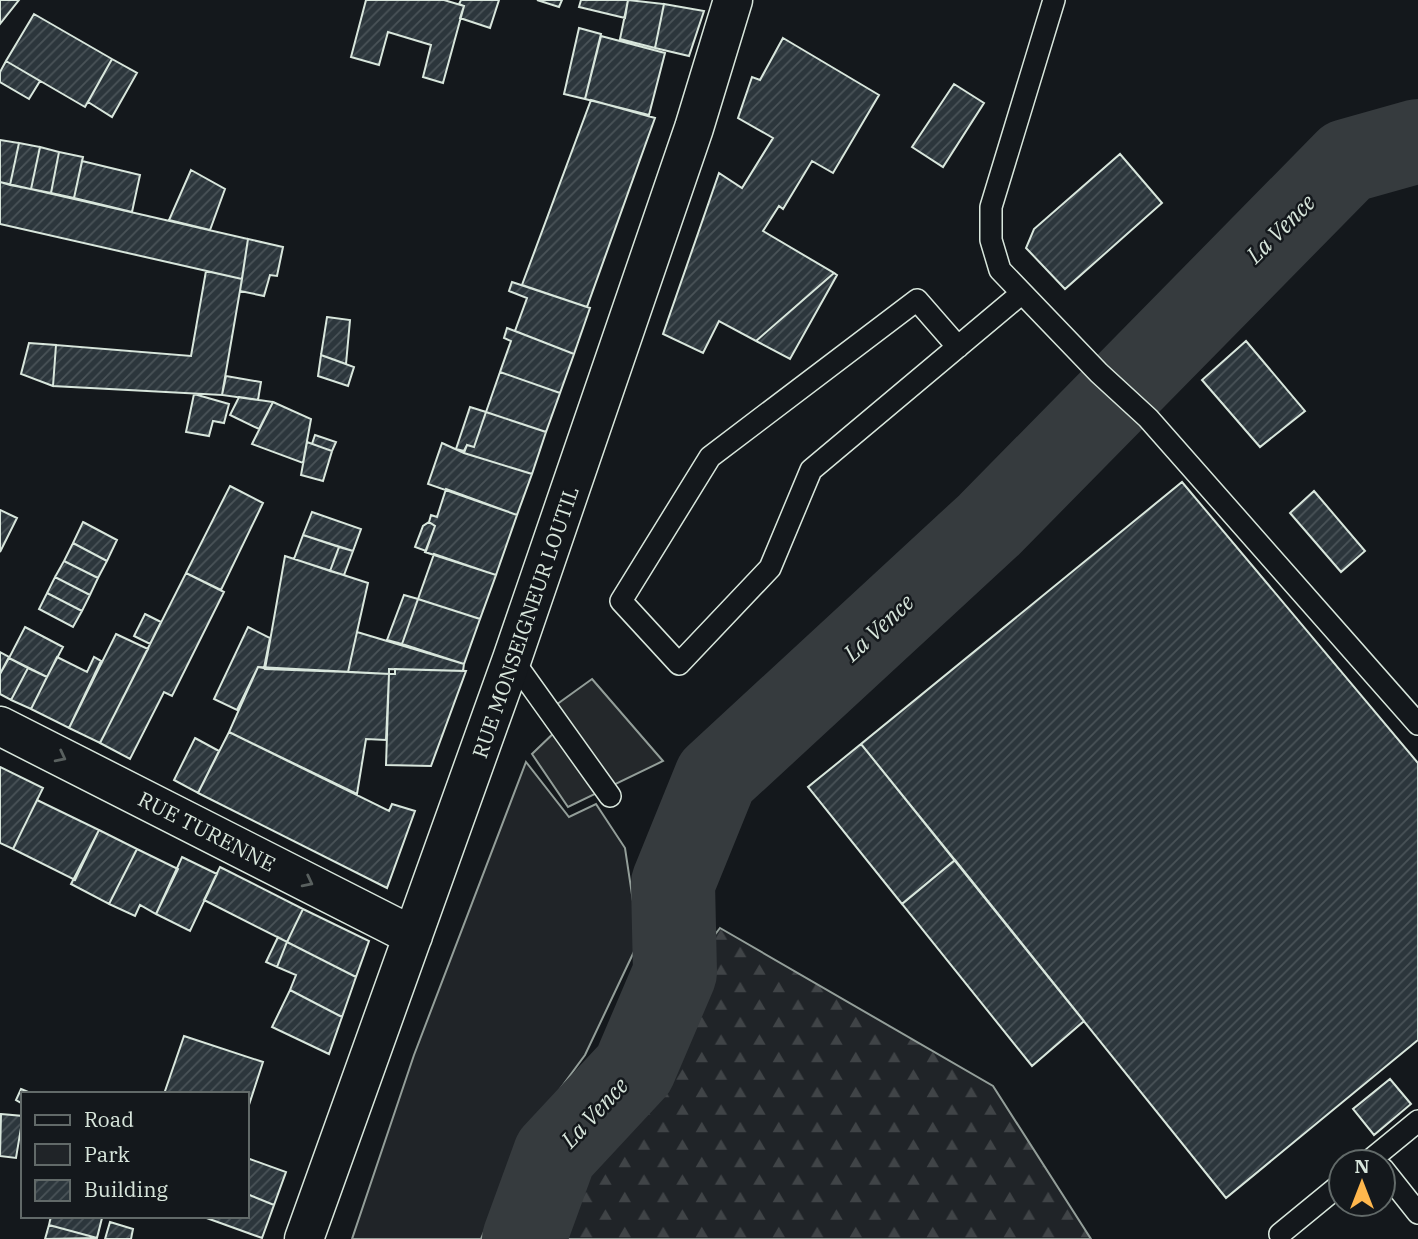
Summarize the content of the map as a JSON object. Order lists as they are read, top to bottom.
{
  "streets": {
    "street": ["RUE MONSEIGNEUR LOUTIL", "RUE TURENNE"]
  },
  "crossings": [
    ["RUE MONSEIGNEUR LOUTIL", "RUE TURENNE"]
  ],
  "one_way": ["RUE TURENNE"],
  "water": ["La Vence"],
  "legend": ["Road", "Park", "Building"],
  "north": "top"
}
